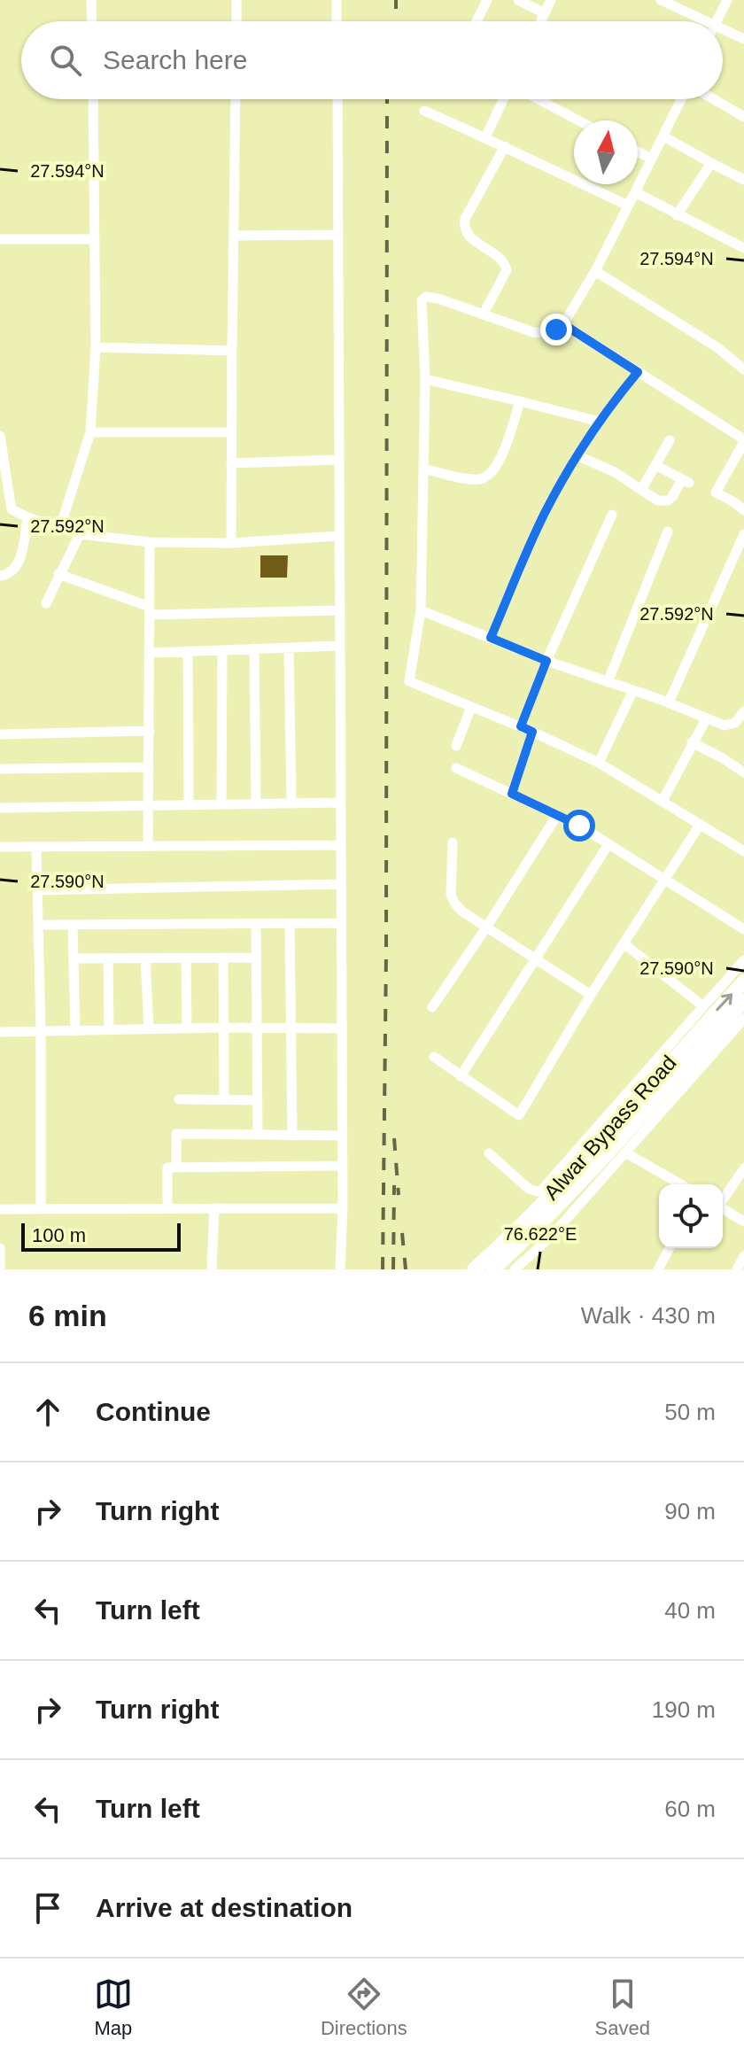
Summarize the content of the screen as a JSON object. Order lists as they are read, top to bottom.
{
  "streets": {
    "main road": ["Alwar Bypass Road"]
  },
  "scale_bar": "100 m",
  "north": "top",
  "page": {
    "search": "Search here",
    "scale": "100 m",
    "heading": ["6 min", "Walk · 430 m"],
    "list": [
      ["Continue", "50 m"],
      ["Turn right", "90 m"],
      ["Turn left", "40 m"],
      ["Turn right", "190 m"],
      ["Turn left", "60 m"],
      "Arrive at destination"
    ],
    "nav": ["Map", "Directions", "Saved"]
  },
  "coordinates": [
    "27.594°N",
    "27.592°N",
    "27.590°N",
    "76.622°E"
  ]
}
